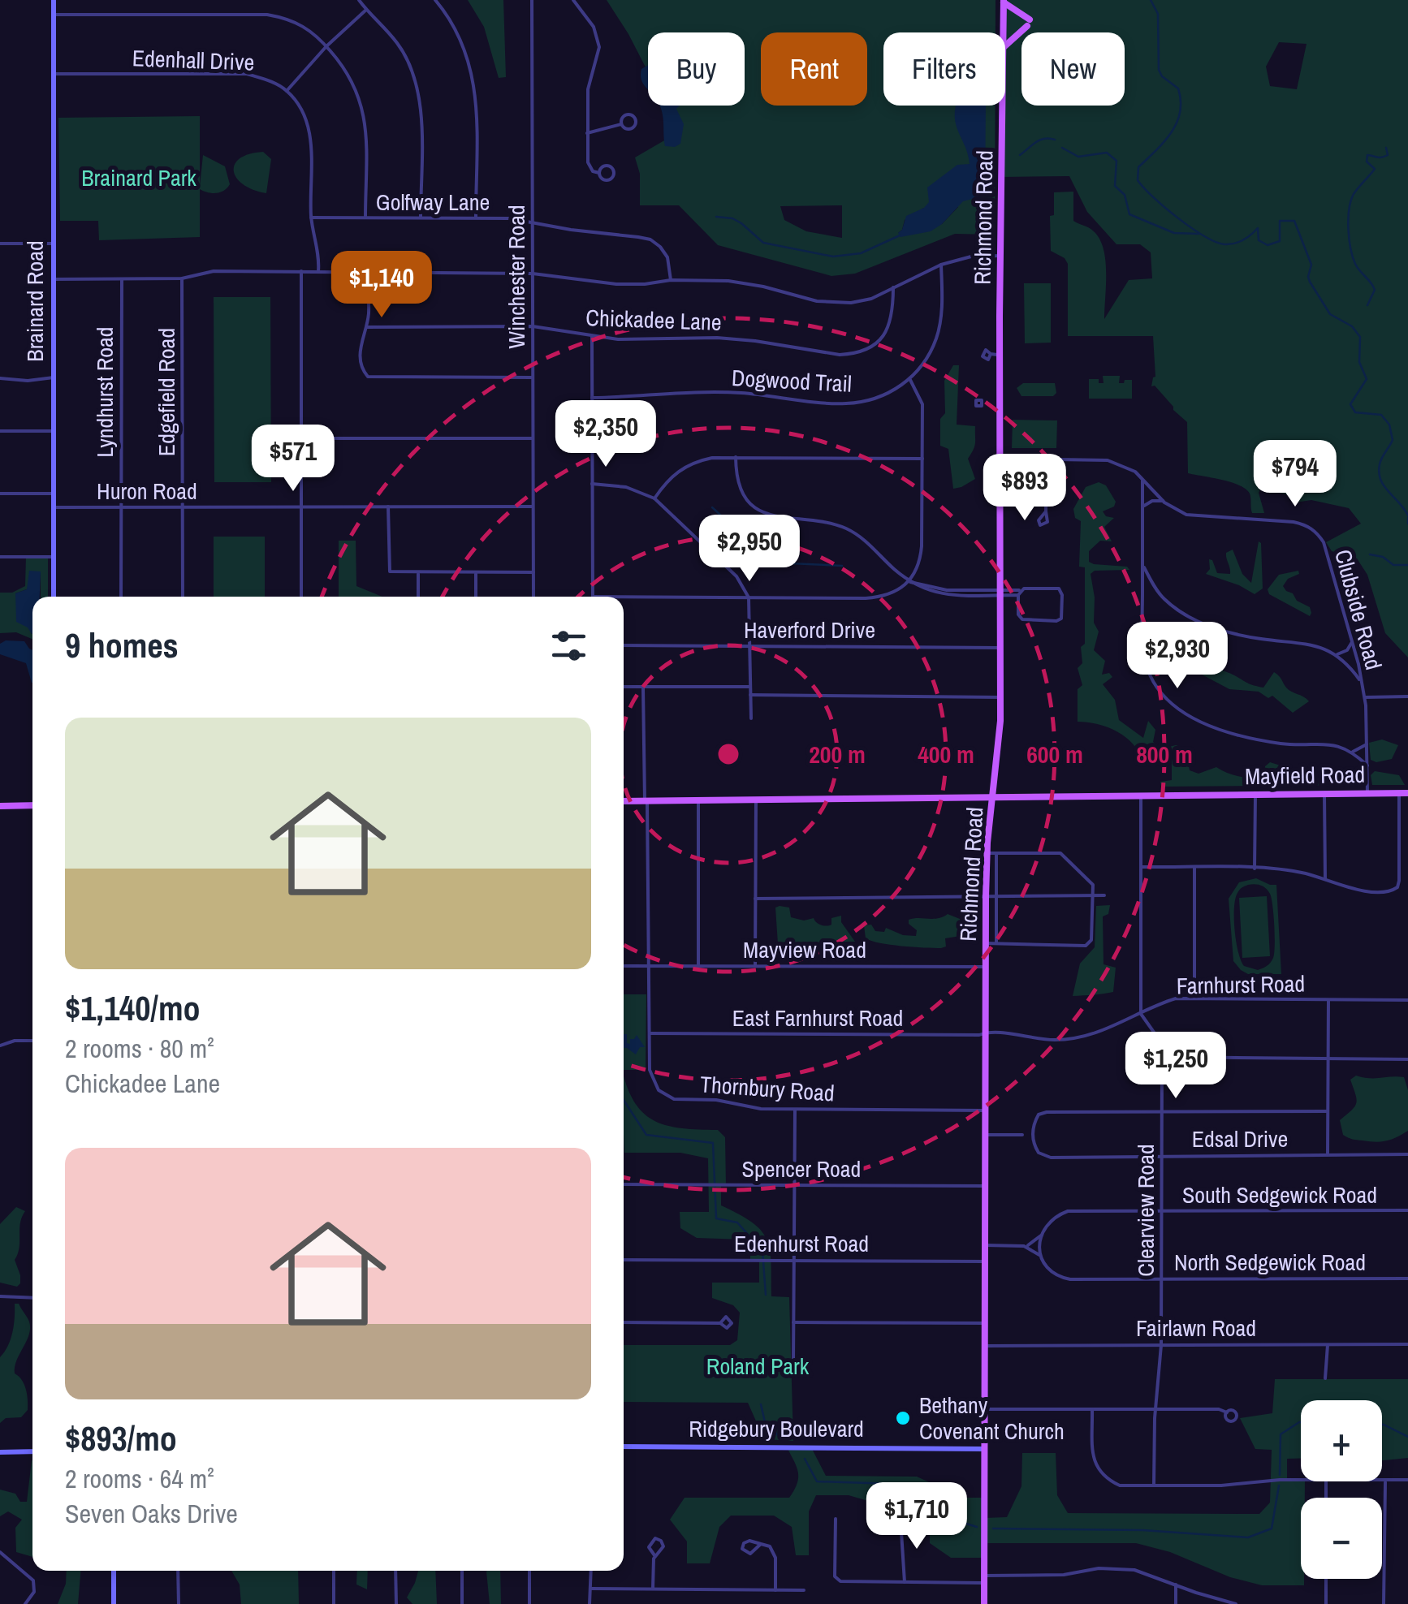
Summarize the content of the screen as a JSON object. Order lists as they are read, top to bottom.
{
  "streets": {
    "main road": [
      "Richmond Road",
      "Brainard Road",
      "Mayfield Road",
      "Ridgebury Boulevard"
    ],
    "street": [
      "Edenhall Drive",
      "Golfway Lane",
      "Winchester Road",
      "Chickadee Lane",
      "Dogwood Trail",
      "Lyndhurst Road",
      "Edgefield Road",
      "Huron Road",
      "Clubside Road",
      "Haverford Drive",
      "Mayview Road",
      "Farnhurst Road",
      "East Farnhurst Road",
      "Thornbury Road",
      "Edsal Drive",
      "Spencer Road",
      "South Sedgewick Road",
      "Clearview Road",
      "Edenhurst Road",
      "North Sedgewick Road",
      "Fairlawn Road"
    ]
  },
  "crossings": [
    ["Edenhall Drive", "Brainard Road"],
    ["Golfway Lane", "Winchester Road"],
    ["Richmond Road", "Clubside Road"],
    ["Richmond Road", "Haverford Drive"],
    ["Richmond Road", "Mayfield Road"],
    ["Richmond Road", "Mayview Road"],
    ["Richmond Road", "Farnhurst Road"],
    ["Richmond Road", "East Farnhurst Road"],
    ["Richmond Road", "Thornbury Road"],
    ["Richmond Road", "Spencer Road"],
    ["Richmond Road", "Edenhurst Road"],
    ["Richmond Road", "Fairlawn Road"],
    ["Richmond Road", "Ridgebury Boulevard"],
    ["Winchester Road", "Chickadee Lane"],
    ["Winchester Road", "Huron Road"],
    ["Brainard Road", "Huron Road"],
    ["Lyndhurst Road", "Huron Road"],
    ["Edgefield Road", "Huron Road"],
    ["Clubside Road", "Mayfield Road"],
    ["Mayfield Road", "Thornbury Road"],
    ["Mayfield Road", "Clearview Road"],
    ["Mayview Road", "Thornbury Road"],
    ["Farnhurst Road", "East Farnhurst Road"],
    ["Farnhurst Road", "Clearview Road"],
    ["East Farnhurst Road", "Thornbury Road"],
    ["Edsal Drive", "Clearview Road"],
    ["South Sedgewick Road", "Clearview Road"],
    ["South Sedgewick Road", "North Sedgewick Road"],
    ["Clearview Road", "North Sedgewick Road"],
    ["Clearview Road", "Fairlawn Road"]
  ],
  "parks": ["Brainard Park", "Roland Park"],
  "places": ["Bethany Covenant Church"],
  "page": {
    "chip": [
      "Buy",
      "Rent",
      "Filters",
      "New"
    ],
    "price": [
      "$1,140",
      "$2,350",
      "$571",
      "$794",
      "$893",
      "$2,950",
      "$2,930",
      "$1,250",
      "$1,710"
    ],
    "heading": "9 homes",
    "list": [
      {
        "name": "$1,140/mo",
        "note": "2 rooms · 80 m² · Chickadee Lane"
      },
      {
        "name": "$893/mo",
        "note": "2 rooms · 64 m² · Seven Oaks Drive"
      }
    ],
    "map_buttons": ["+", "−"]
  },
  "rings": [
    "200 m",
    "400 m",
    "600 m",
    "800 m"
  ]
}
